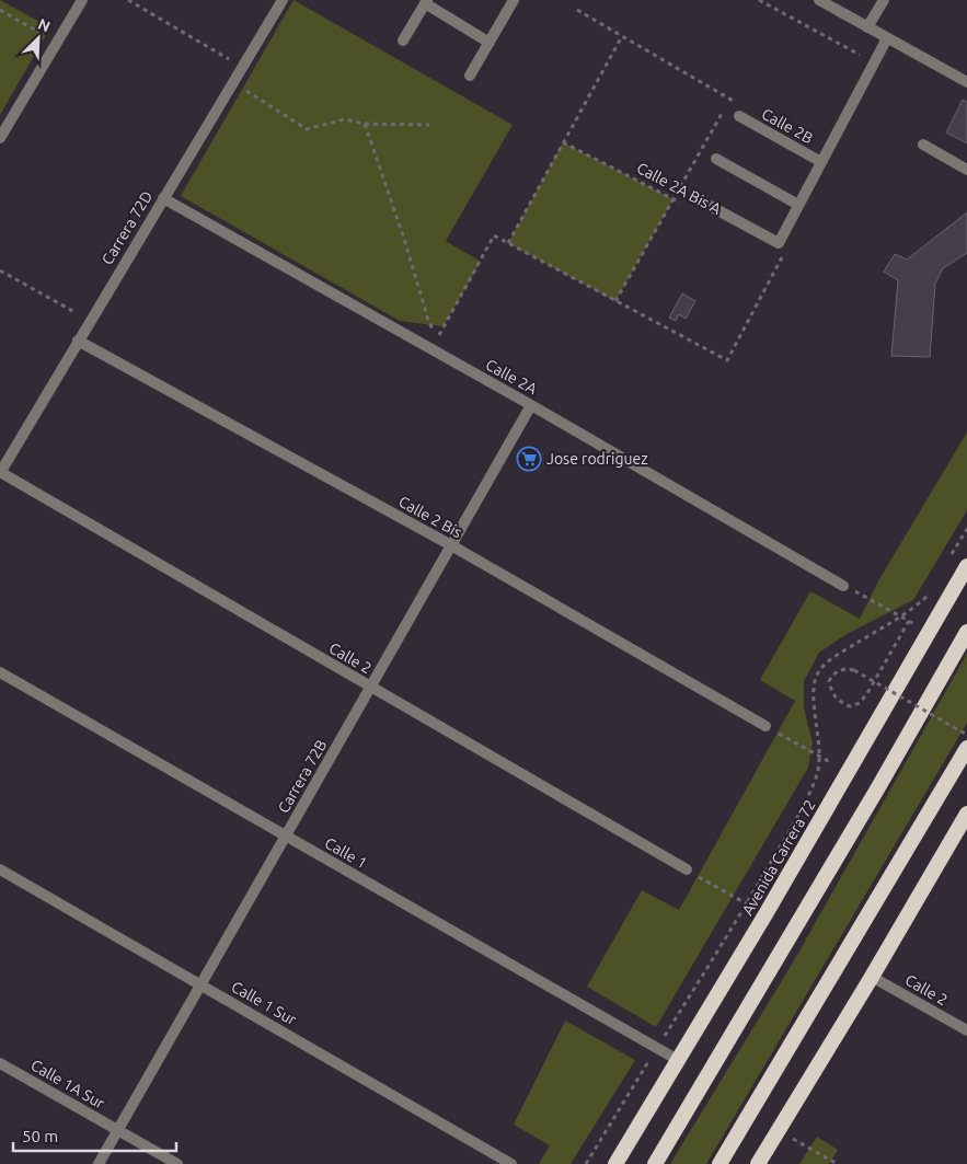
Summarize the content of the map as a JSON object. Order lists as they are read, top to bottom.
{
  "streets": {
    "highway": ["Avenida Carrera 72"],
    "street": [
      "Calle 2B",
      "Carrera 72D",
      "Calle 2A",
      "Calle 2 Bis",
      "Calle 2",
      "Carrera 72B",
      "Calle 1",
      "Calle 1 Sur",
      "Calle 1A Sur"
    ],
    "path": ["Calle 2A Bis A"]
  },
  "crossings": [
    ["Carrera 72D", "Calle 2A"],
    ["Carrera 72D", "Calle 2 Bis"],
    ["Carrera 72D", "Calle 2"],
    ["Calle 2A", "Carrera 72B"],
    ["Calle 2 Bis", "Carrera 72B"],
    ["Calle 2", "Carrera 72B"],
    ["Carrera 72B", "Calle 1"],
    ["Carrera 72B", "Calle 1 Sur"],
    ["Carrera 72B", "Calle 1A Sur"],
    ["Calle 1", "Avenida Carrera 72"]
  ],
  "places": {
    "supermarket": ["Jose rodriguez"]
  },
  "scale_bar": "50 m",
  "north": "top right"
}
